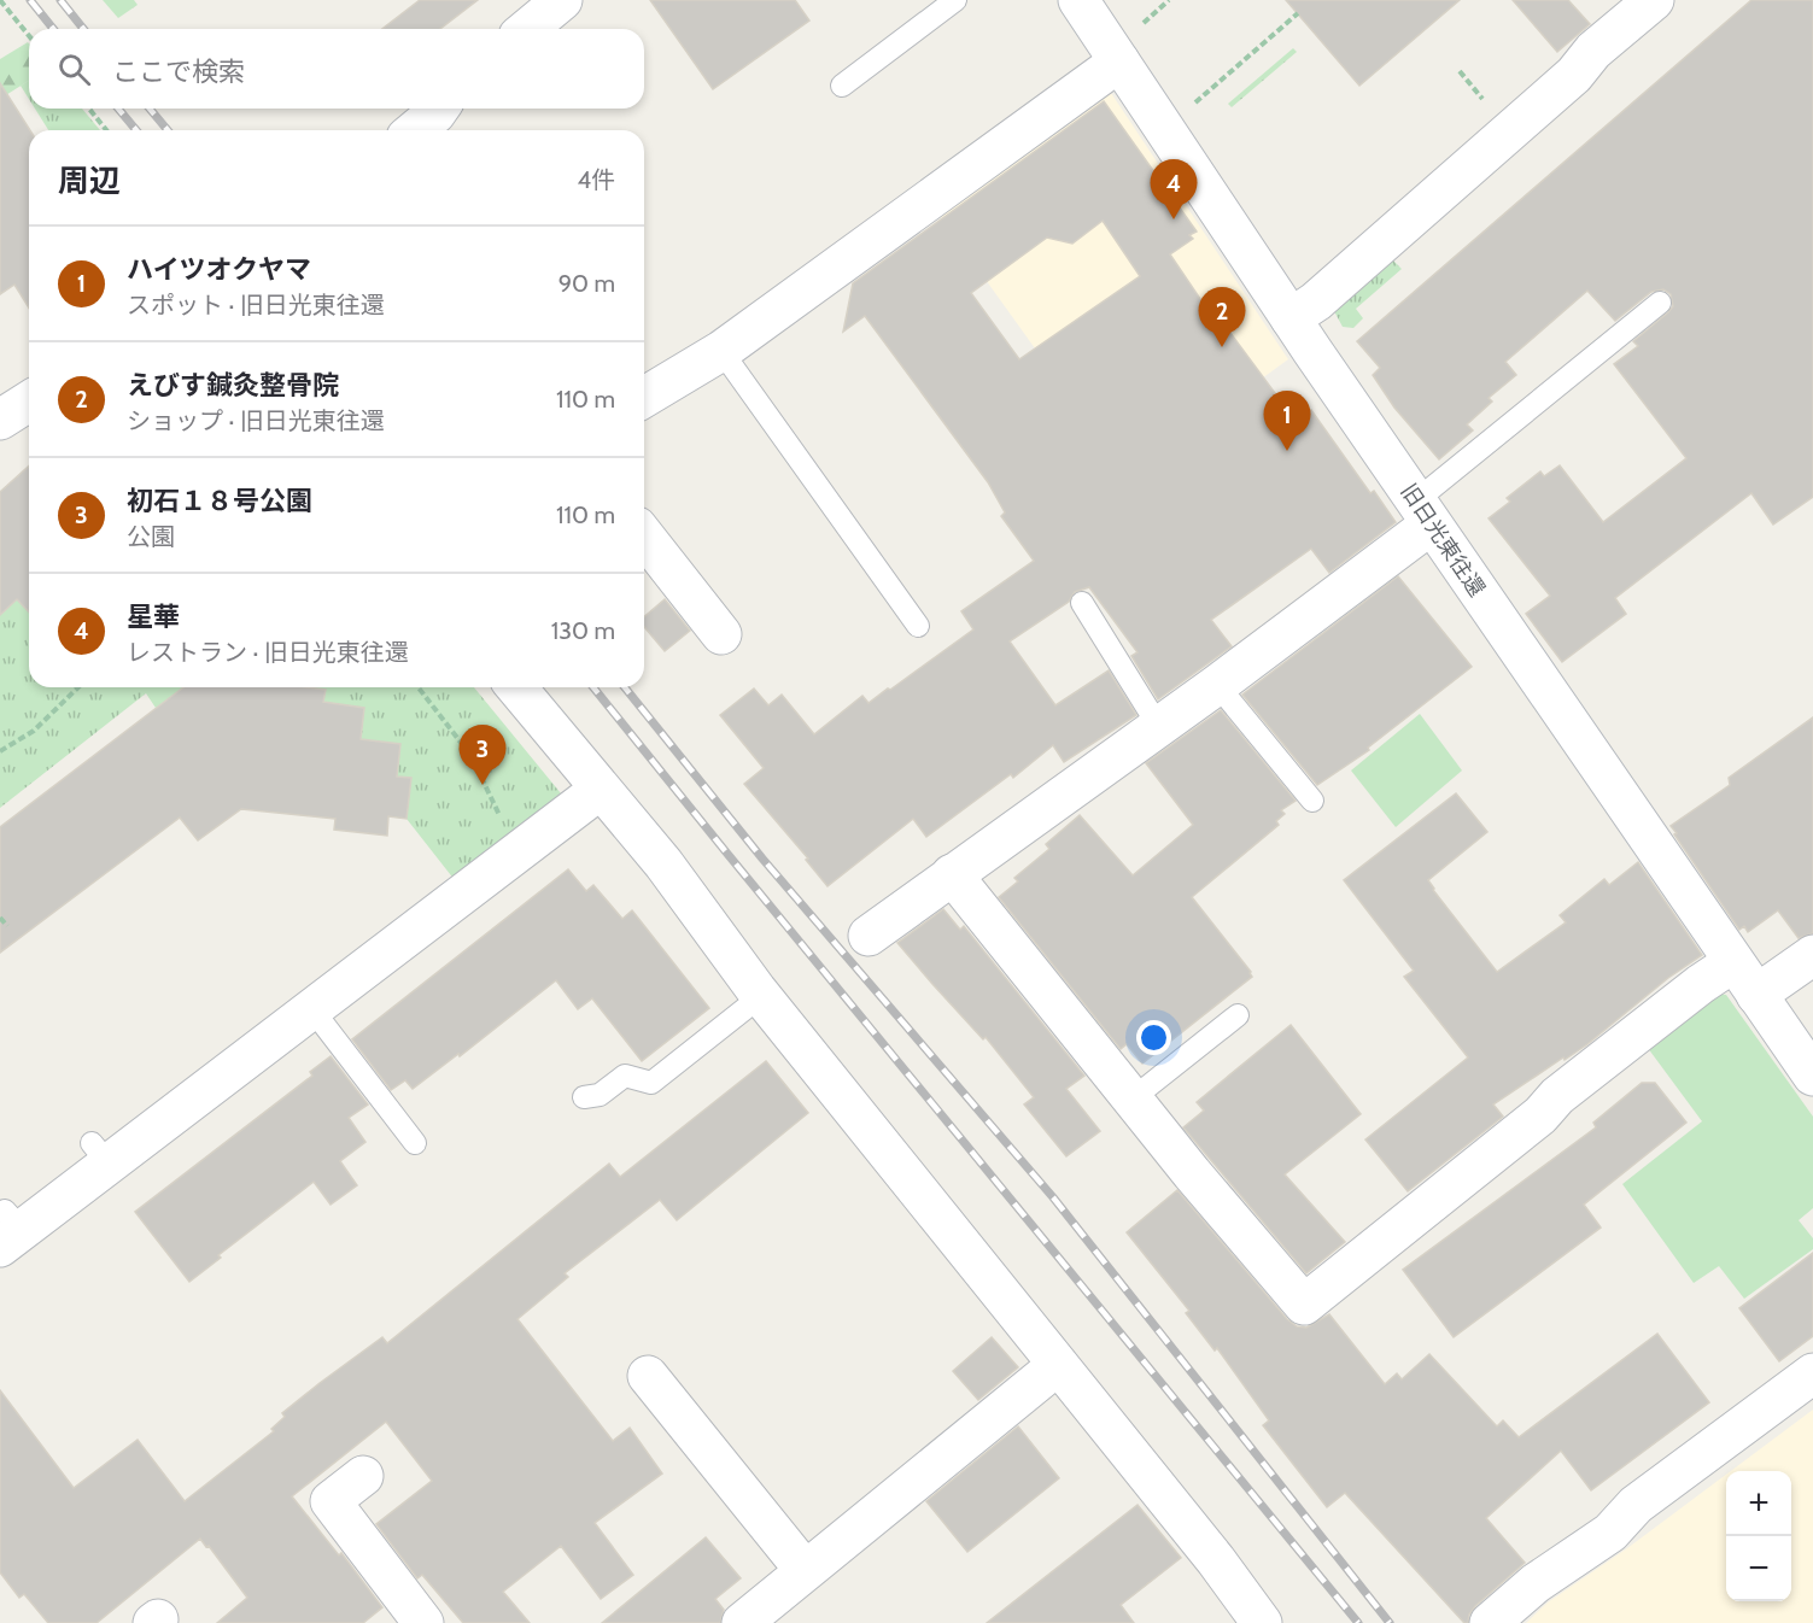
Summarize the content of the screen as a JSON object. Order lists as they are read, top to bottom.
{
  "streets": {
    "street": ["旧日光東往還"]
  },
  "page": {
    "search": "ここで検索",
    "heading": ["周辺", "4件"],
    "pins": [
      "4",
      "2",
      "1",
      "3"
    ],
    "list": [
      {
        "mark": "1",
        "name": "ハイツオクヤマ",
        "note": "スポット · 旧日光東往還",
        "value": "90 m"
      },
      {
        "mark": "2",
        "name": "えびす鍼灸整骨院",
        "note": "ショップ · 旧日光東往還",
        "value": "110 m"
      },
      {
        "mark": "3",
        "name": "初石１８号公園",
        "note": "公園",
        "value": "110 m"
      },
      {
        "mark": "4",
        "name": "星華",
        "note": "レストラン · 旧日光東往還",
        "value": "130 m"
      }
    ],
    "map_buttons": ["+", "−"]
  }
}
